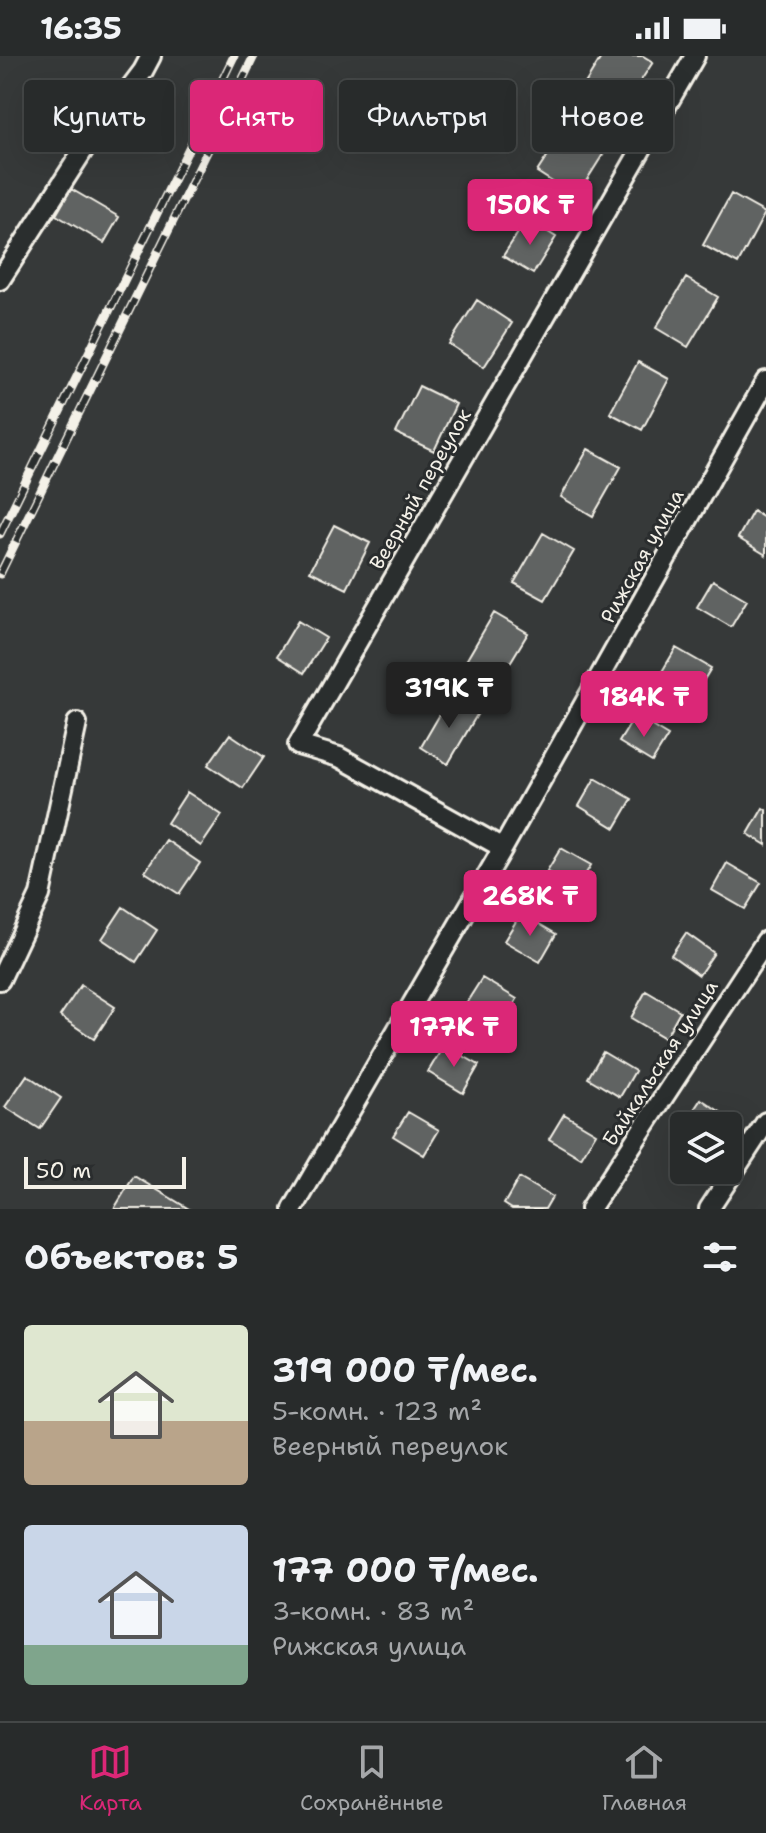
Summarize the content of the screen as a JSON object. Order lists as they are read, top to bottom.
{
  "streets": {
    "street": ["Веерный переулок", "Рижская улица", "Байкальская улица"]
  },
  "crossings": [
    ["Веерный переулок", "Рижская улица"]
  ],
  "scale_bar": "50 m",
  "page": {
    "status": "16:35",
    "chip": [
      "Купить",
      "Снять",
      "Фильтры",
      "Новое"
    ],
    "price": [
      "150K ₸",
      "319K ₸",
      "184K ₸",
      "268K ₸",
      "177K ₸"
    ],
    "scale": "50 m",
    "heading": "Объектов: 5",
    "list": [
      {
        "name": "319 000 ₸/мес.",
        "note": "5-комн. · 123 m² · Веерный переулок"
      },
      {
        "name": "177 000 ₸/мес.",
        "note": "3-комн. · 83 m² · Рижская улица"
      }
    ],
    "tabs": ["Карта", "Сохранённые", "Главная"]
  }
}
